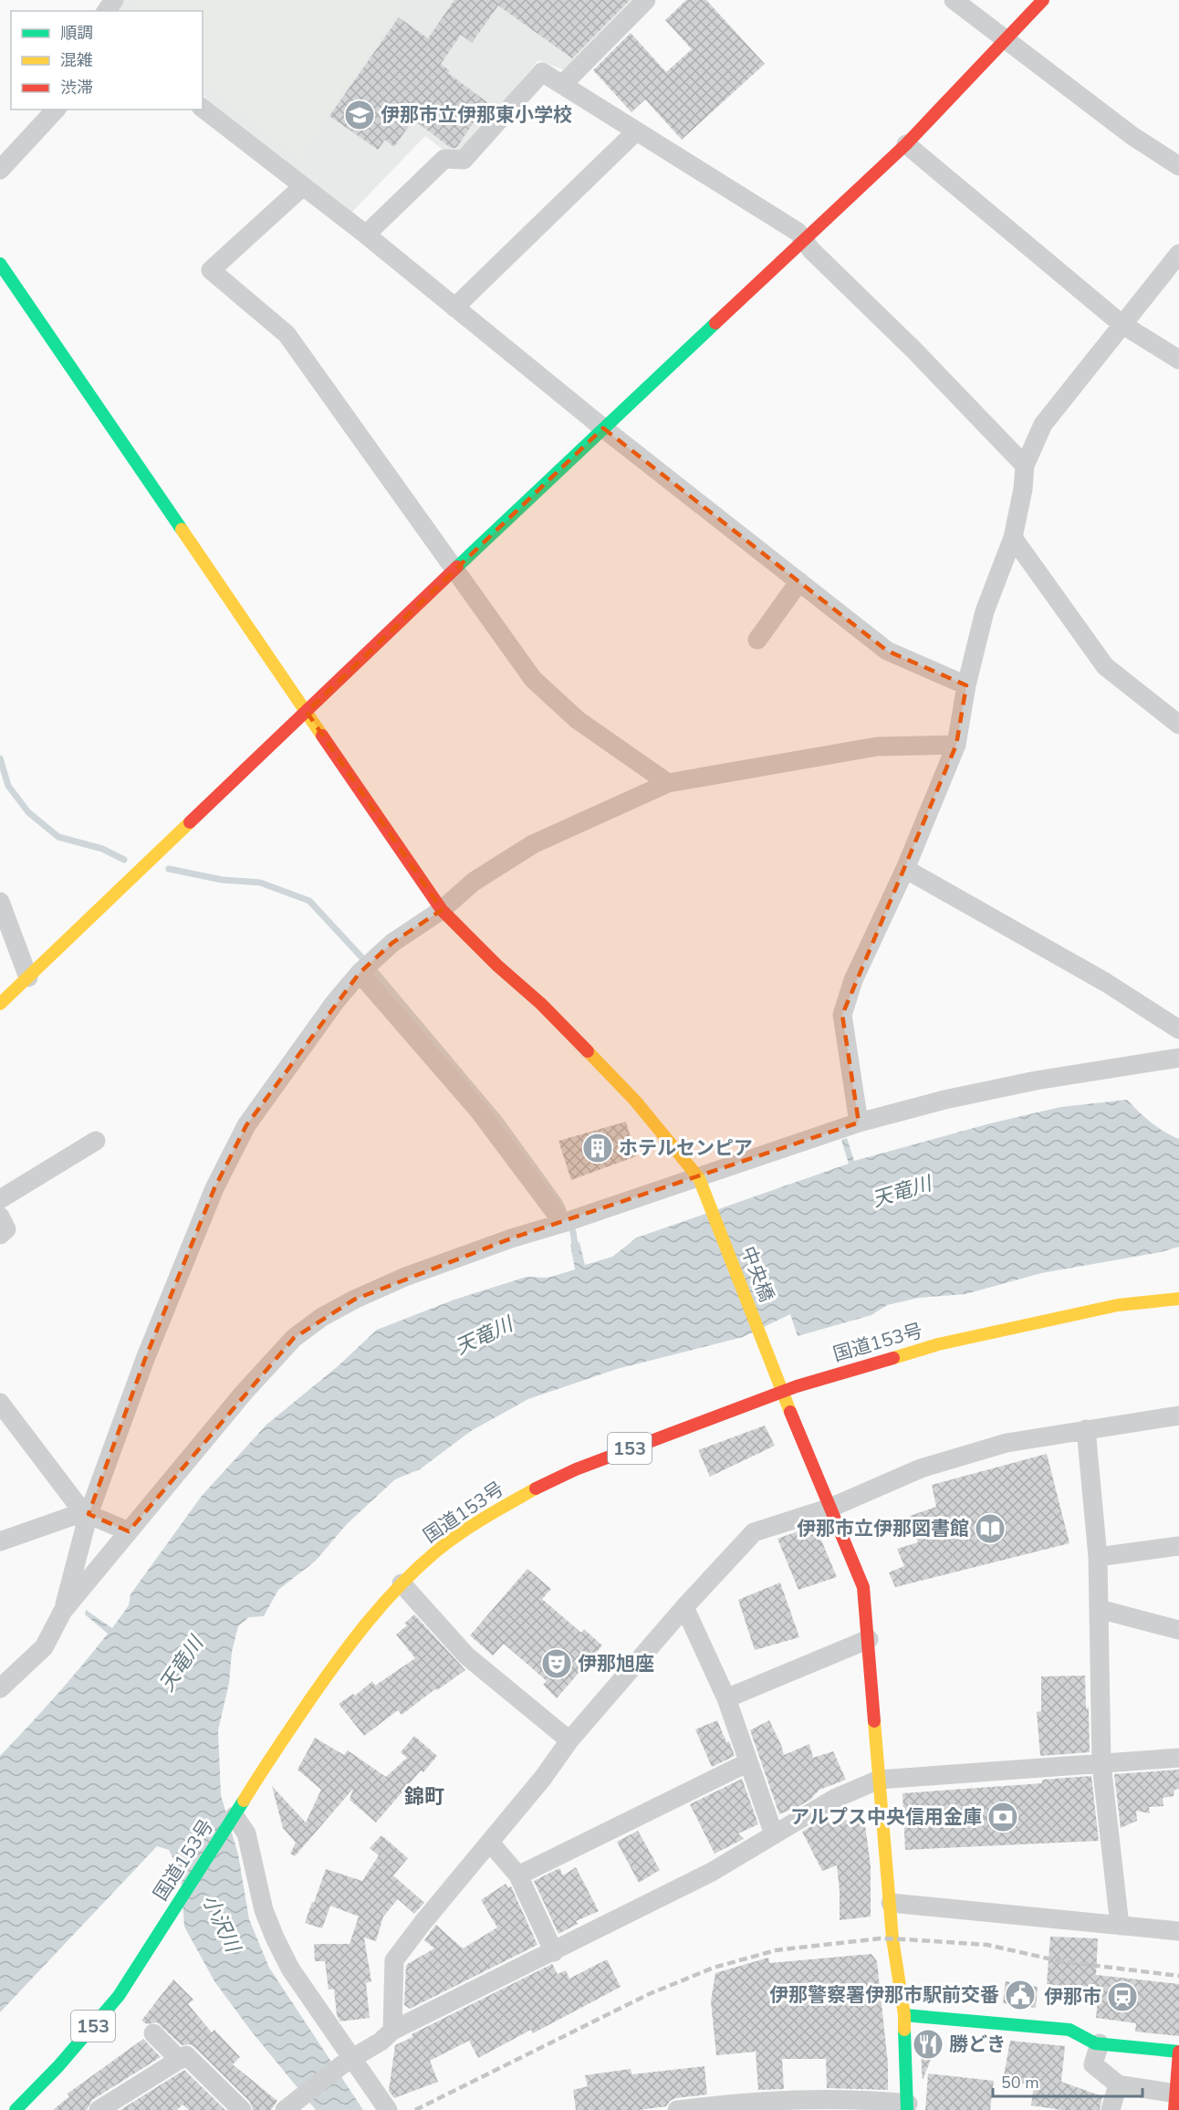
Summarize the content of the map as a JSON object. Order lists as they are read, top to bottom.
{
  "streets": {
    "main road": ["中央橋", "国道153号", "153"]
  },
  "crossings": [
    ["中央橋", "国道153号"]
  ],
  "districts": ["錦町"],
  "water": ["天竜川", "小沢川"],
  "places": {
    "school or university": ["伊那市立伊那東小学校"],
    "building": ["ホテルセンピア"],
    "library": ["伊那市立伊那図書館"],
    "theatre": ["伊那旭座"],
    "bank": ["アルプス中央信用金庫"],
    "public building": ["伊那警察署伊那市駅前交番"],
    "station": ["伊那市"],
    "restaurant": ["勝どき"]
  },
  "legend": ["順調", "混雑", "渋滞"],
  "scale_bar": "50 m"
}
